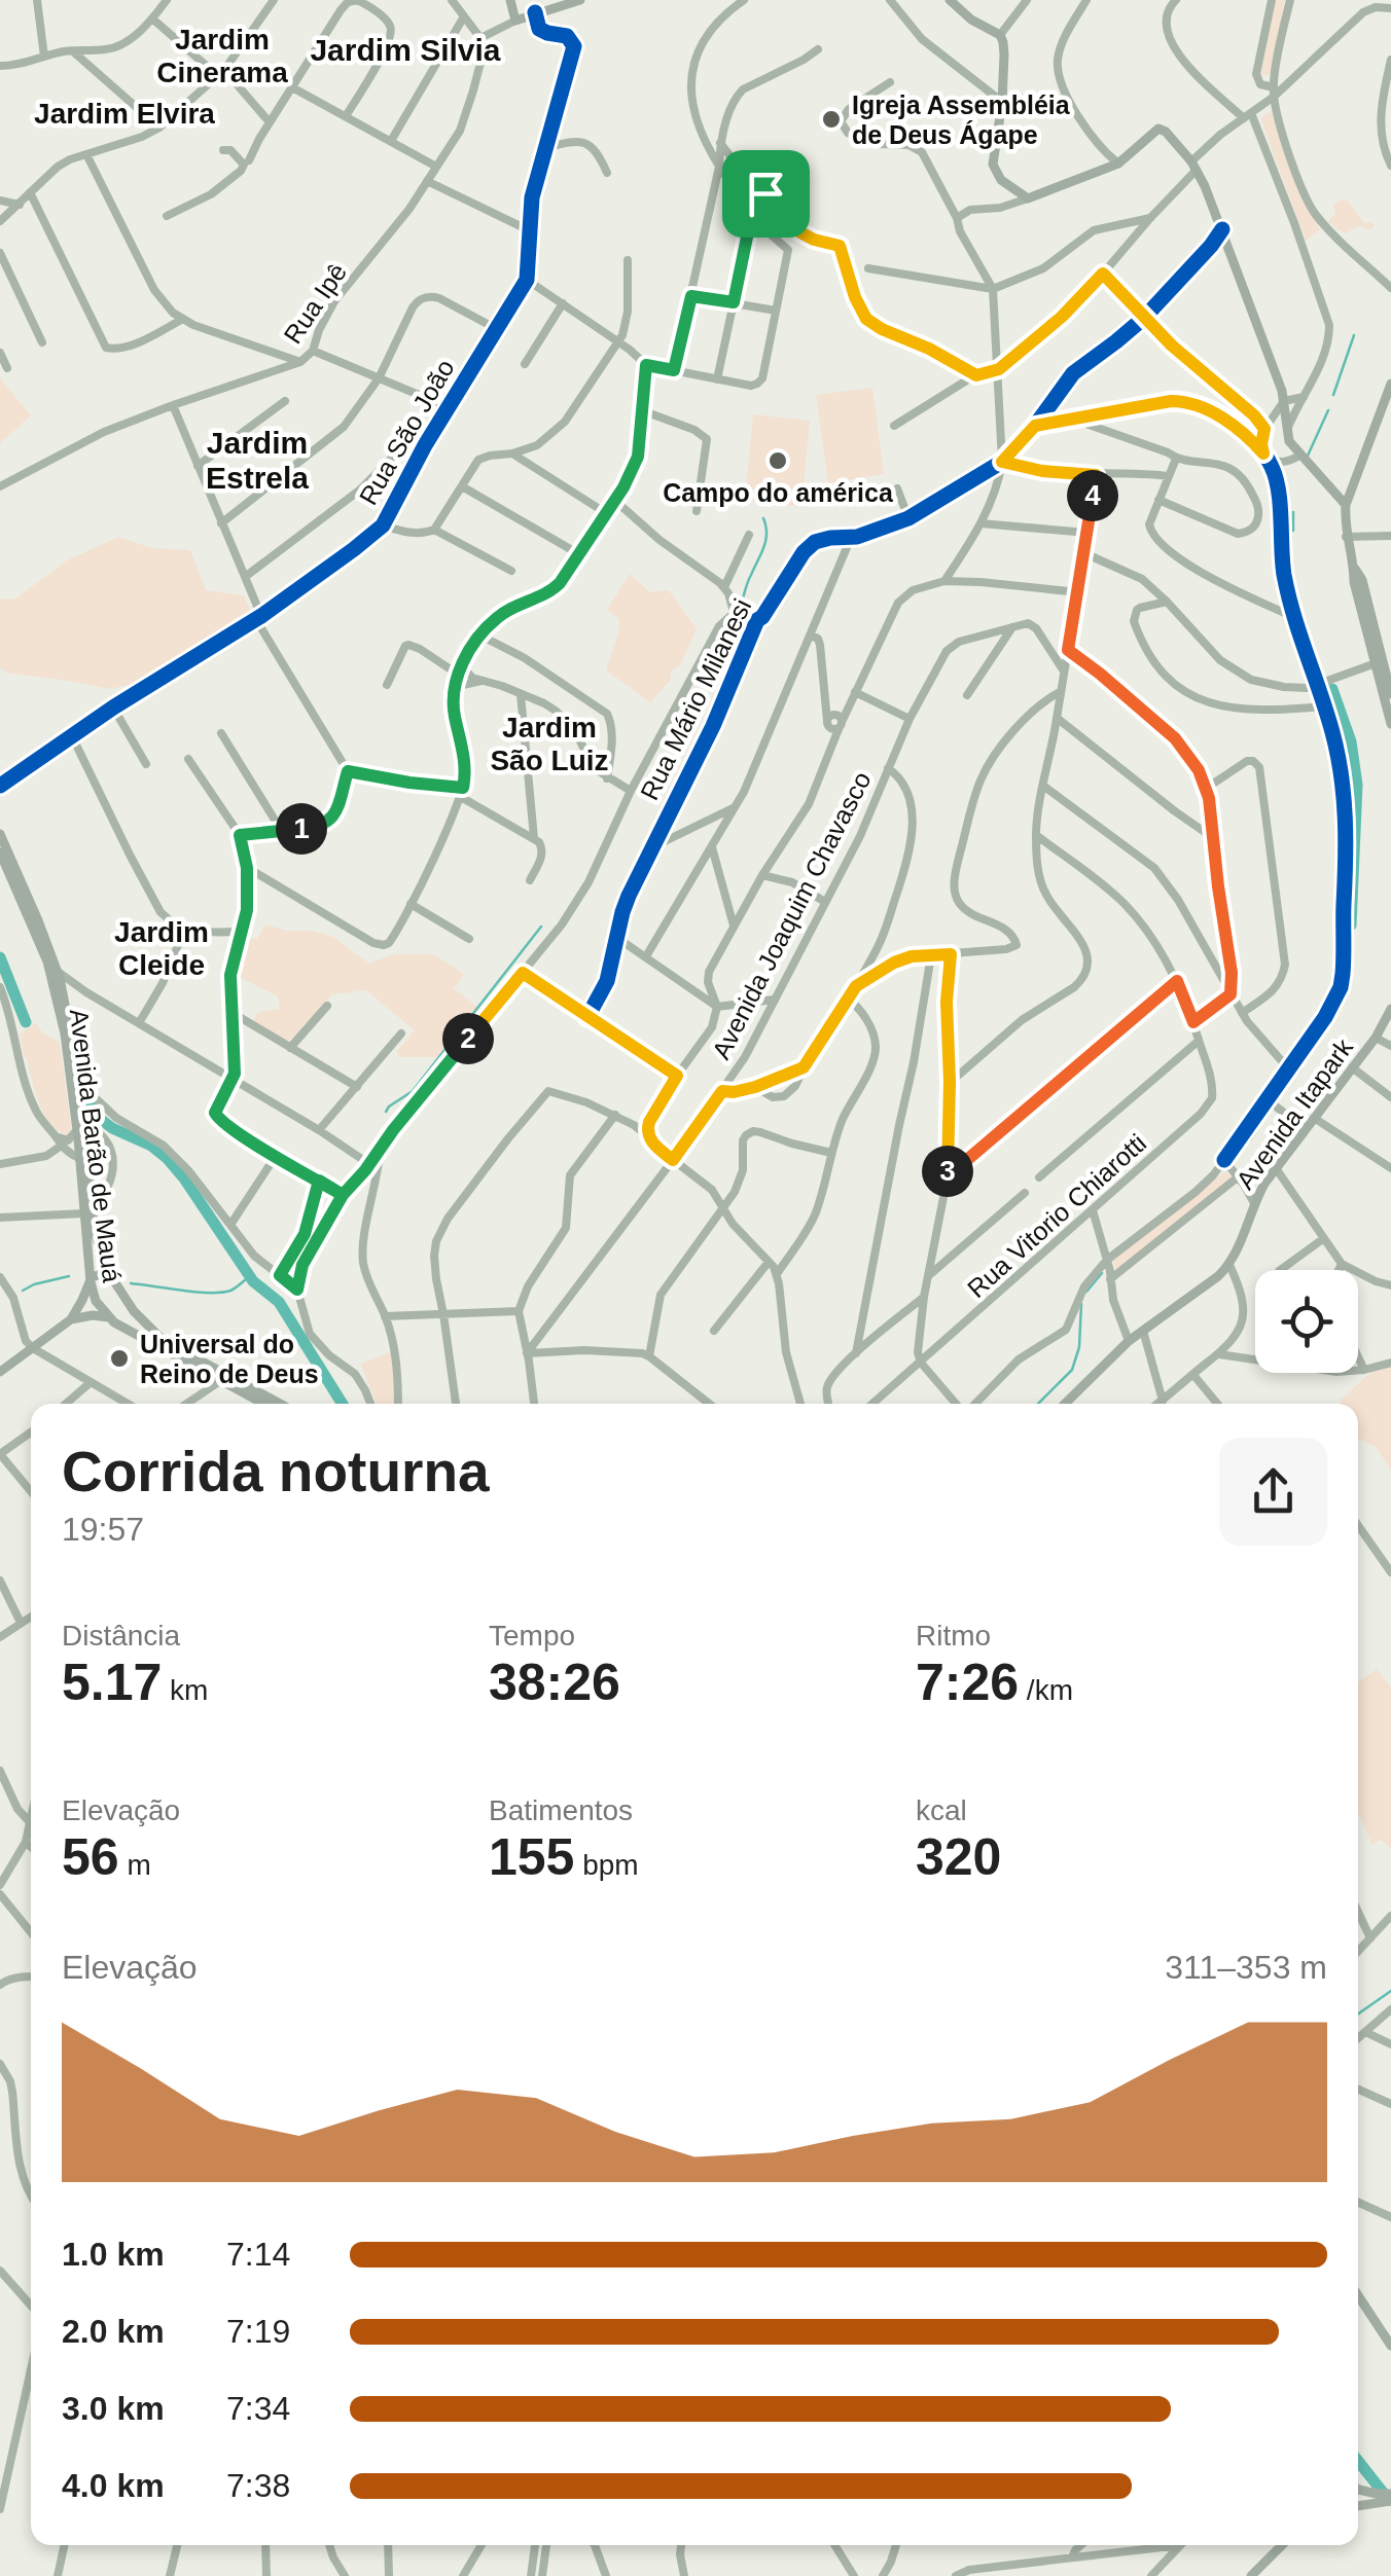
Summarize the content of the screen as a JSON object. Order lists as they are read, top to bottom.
{
  "streets": {
    "main road": ["Avenida Itapark", "Avenida Barão de Mauá"],
    "street": [
      "Rua Ipê",
      "Rua São João",
      "Rua Mário Milanesi",
      "Avenida Joaquim Chavasco",
      "Rua Vitorio Chiarotti"
    ]
  },
  "districts": [
    "Jardim Cinerama",
    "Jardim Silvia",
    "Jardim Elvira",
    "Jardim Estrela",
    "Jardim São Luiz",
    "Jardim Cleide"
  ],
  "places": ["Igreja Assembléia de Deus Ágape", "Campo do américa", "Universal do Reino de Deus"],
  "page": {
    "pins": [
      "4",
      "1",
      "2",
      "3"
    ],
    "heading": ["Corrida noturna", "19:57"],
    "stats": [
      ["Distância", "5.17 km"],
      ["Tempo", "38:26"],
      ["Ritmo", "7:26 /km"],
      ["Elevação", "56 m"],
      ["Batimentos", "155 bpm"],
      ["kcal", "320"]
    ],
    "chart": ["Elevação", "311–353 m"],
    "list": [
      {
        "name": "1.0 km",
        "note": "7:14"
      },
      {
        "name": "2.0 km",
        "note": "7:19"
      },
      {
        "name": "3.0 km",
        "note": "7:34"
      },
      {
        "name": "4.0 km",
        "note": "7:38"
      }
    ]
  }
}
